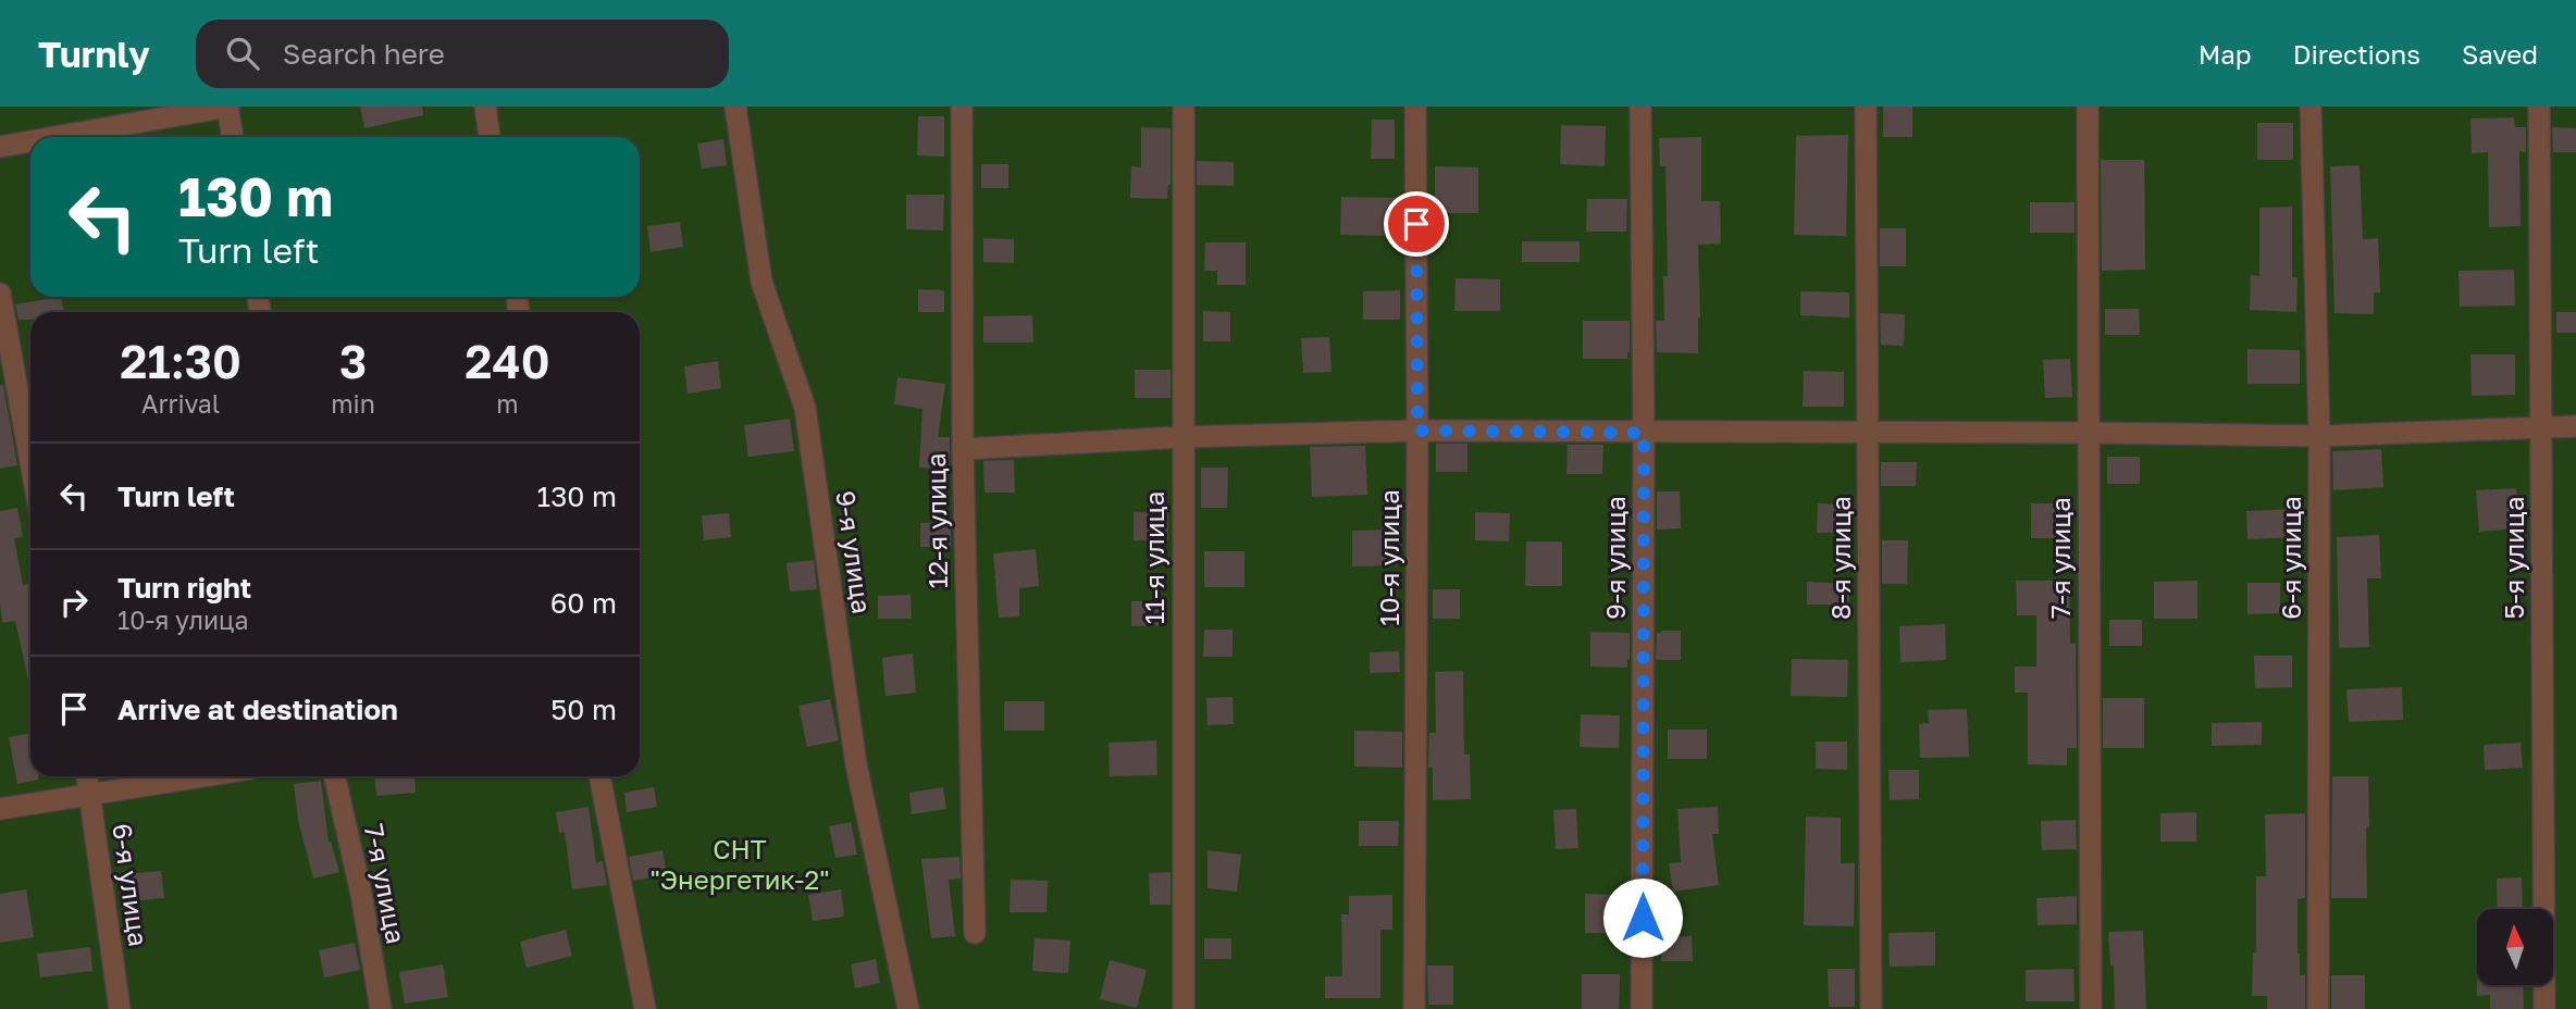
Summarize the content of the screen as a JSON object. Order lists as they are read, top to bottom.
{
  "streets": {
    "street": [
      "12-я улица",
      "9-я улица",
      "11-я улица",
      "10-я улица",
      "8-я улица",
      "7-я улица",
      "6-я улица",
      "5-я улица"
    ]
  },
  "parks": ["СHТ \"Энергетик-2\""],
  "north": "top",
  "page": {
    "header": "Turnly",
    "search": "Search here",
    "nav": ["Map", "Directions", "Saved"],
    "turn": ["130 m", "Turn left"],
    "eta": [
      "21:30",
      "Arrival",
      "3",
      "min",
      "240",
      "m"
    ],
    "list": [
      {
        "name": "Turn left",
        "value": "130 m"
      },
      {
        "name": "Turn right",
        "note": "10-я улица",
        "value": "60 m"
      },
      {
        "name": "Arrive at destination",
        "value": "50 m"
      }
    ]
  }
}
